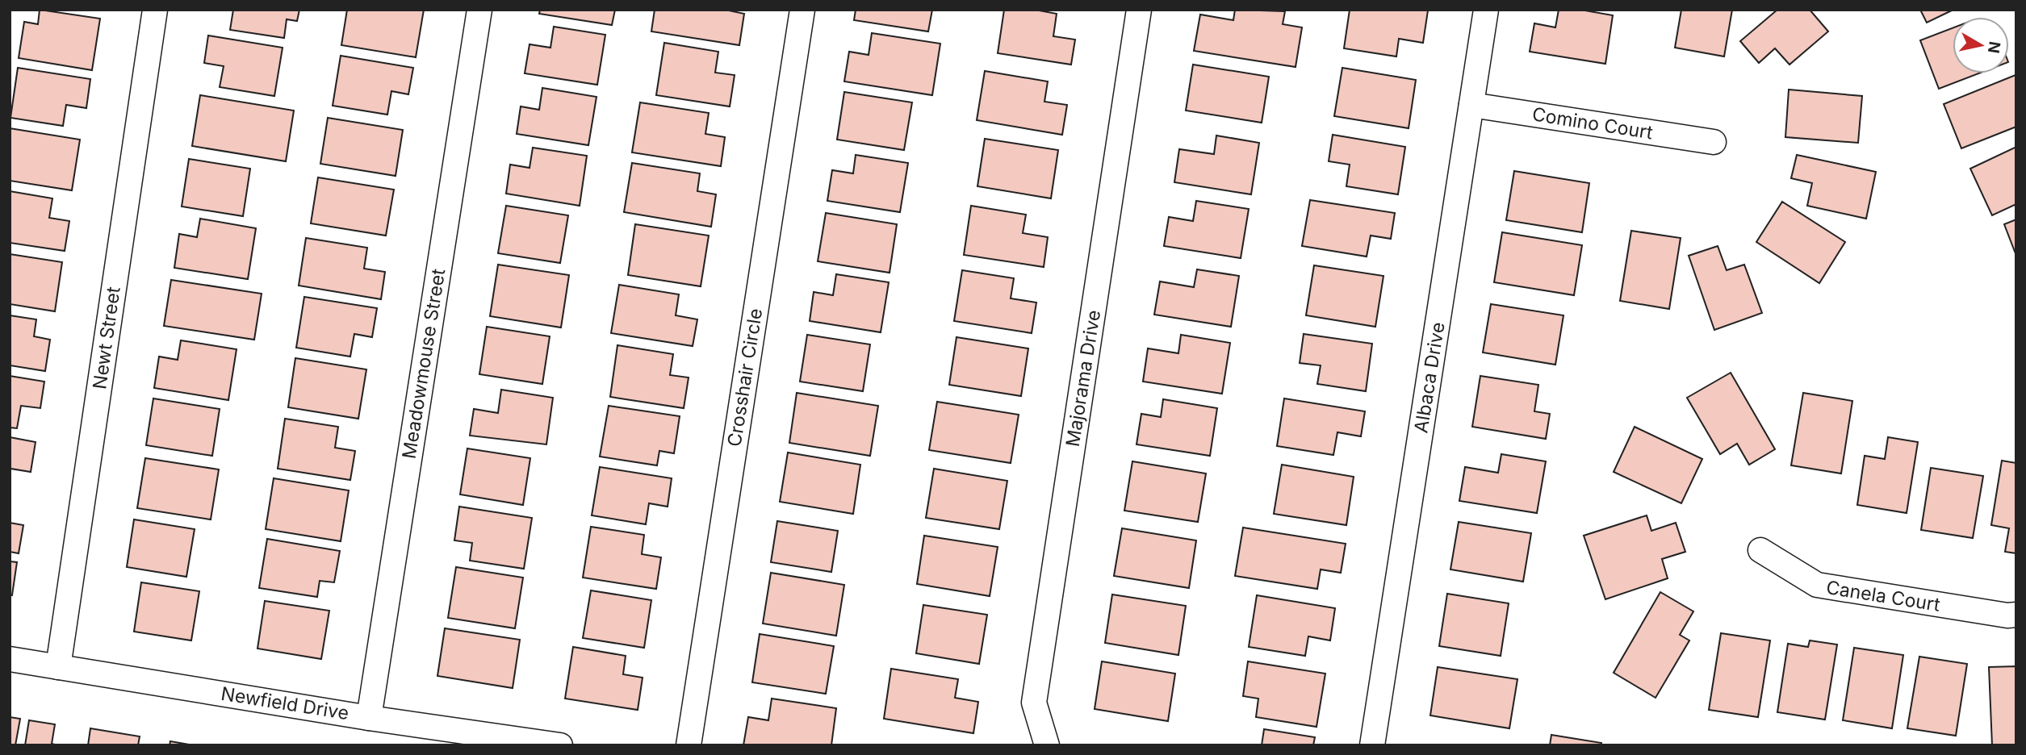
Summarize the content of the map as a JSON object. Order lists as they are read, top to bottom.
{
  "streets": {
    "street": [
      "Comino Court",
      "Newt Street",
      "Meadowmouse Street",
      "Crosshair Circle",
      "Albaca Drive",
      "Majorama Drive",
      "Canela Court",
      "Newfield Drive"
    ]
  },
  "crossings": [
    ["Comino Court", "Albaca Drive"],
    ["Newt Street", "Newfield Drive"],
    ["Meadowmouse Street", "Newfield Drive"]
  ],
  "north": "right"
}
